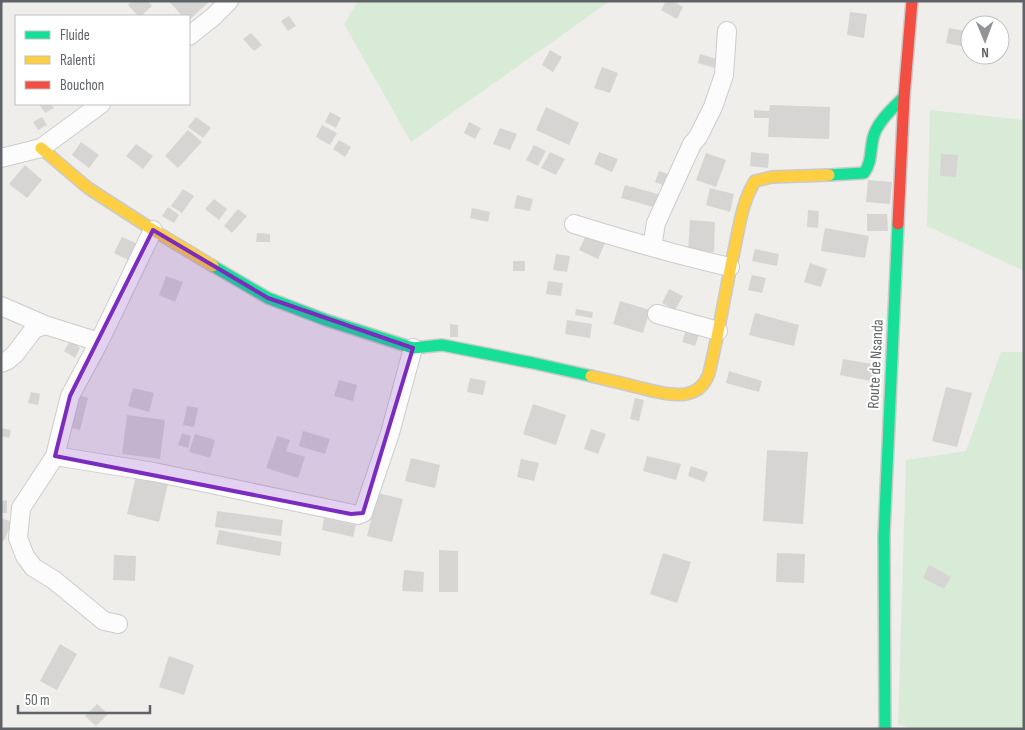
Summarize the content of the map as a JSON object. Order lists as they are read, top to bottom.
{
  "streets": {
    "street": ["Route de Nsanda"]
  },
  "legend": ["Fluide", "Ralenti", "Bouchon"],
  "scale_bar": "50 m",
  "north": "bottom"
}
